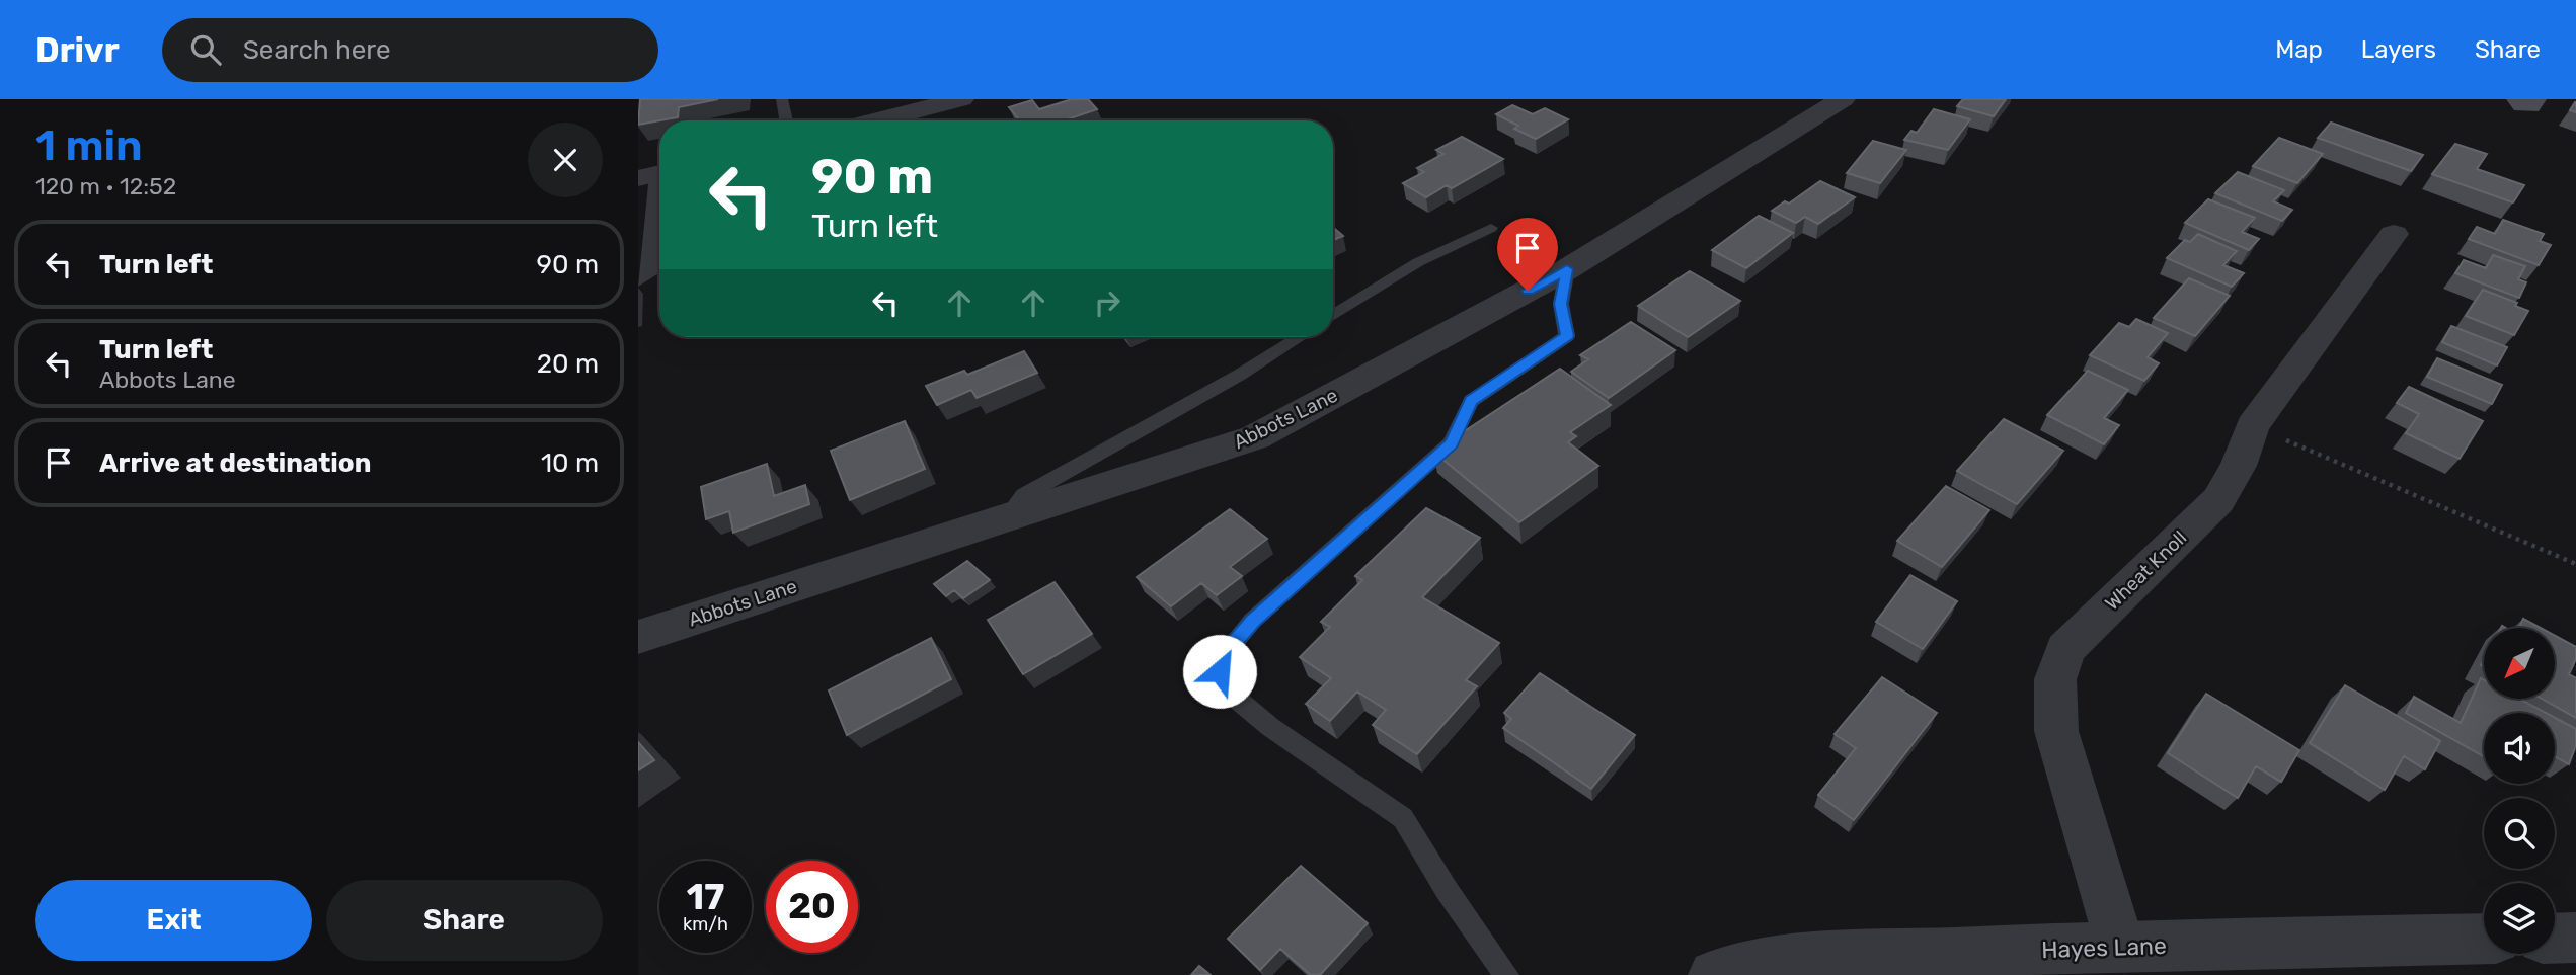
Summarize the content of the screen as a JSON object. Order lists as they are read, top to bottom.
{
  "streets": {
    "street": ["Abbots Lane", "Wheat Knoll", "Hayes Lane"]
  },
  "crossings": [
    ["Wheat Knoll", "Hayes Lane"]
  ],
  "north": "bottom left",
  "page": {
    "header": "Drivr",
    "search": "Search here",
    "nav": ["Map", "Layers", "Share"],
    "heading": ["1 min", "120 m · 12:52"],
    "turn": ["90 m", "Turn left"],
    "list": [
      {
        "name": "Turn left",
        "value": "90 m"
      },
      {
        "name": "Turn left",
        "note": "Abbots Lane",
        "value": "20 m"
      },
      {
        "name": "Arrive at destination",
        "value": "10 m"
      }
    ],
    "speed": "17 km/h",
    "limit": "20",
    "buttons": ["Exit", "Share"]
  }
}
